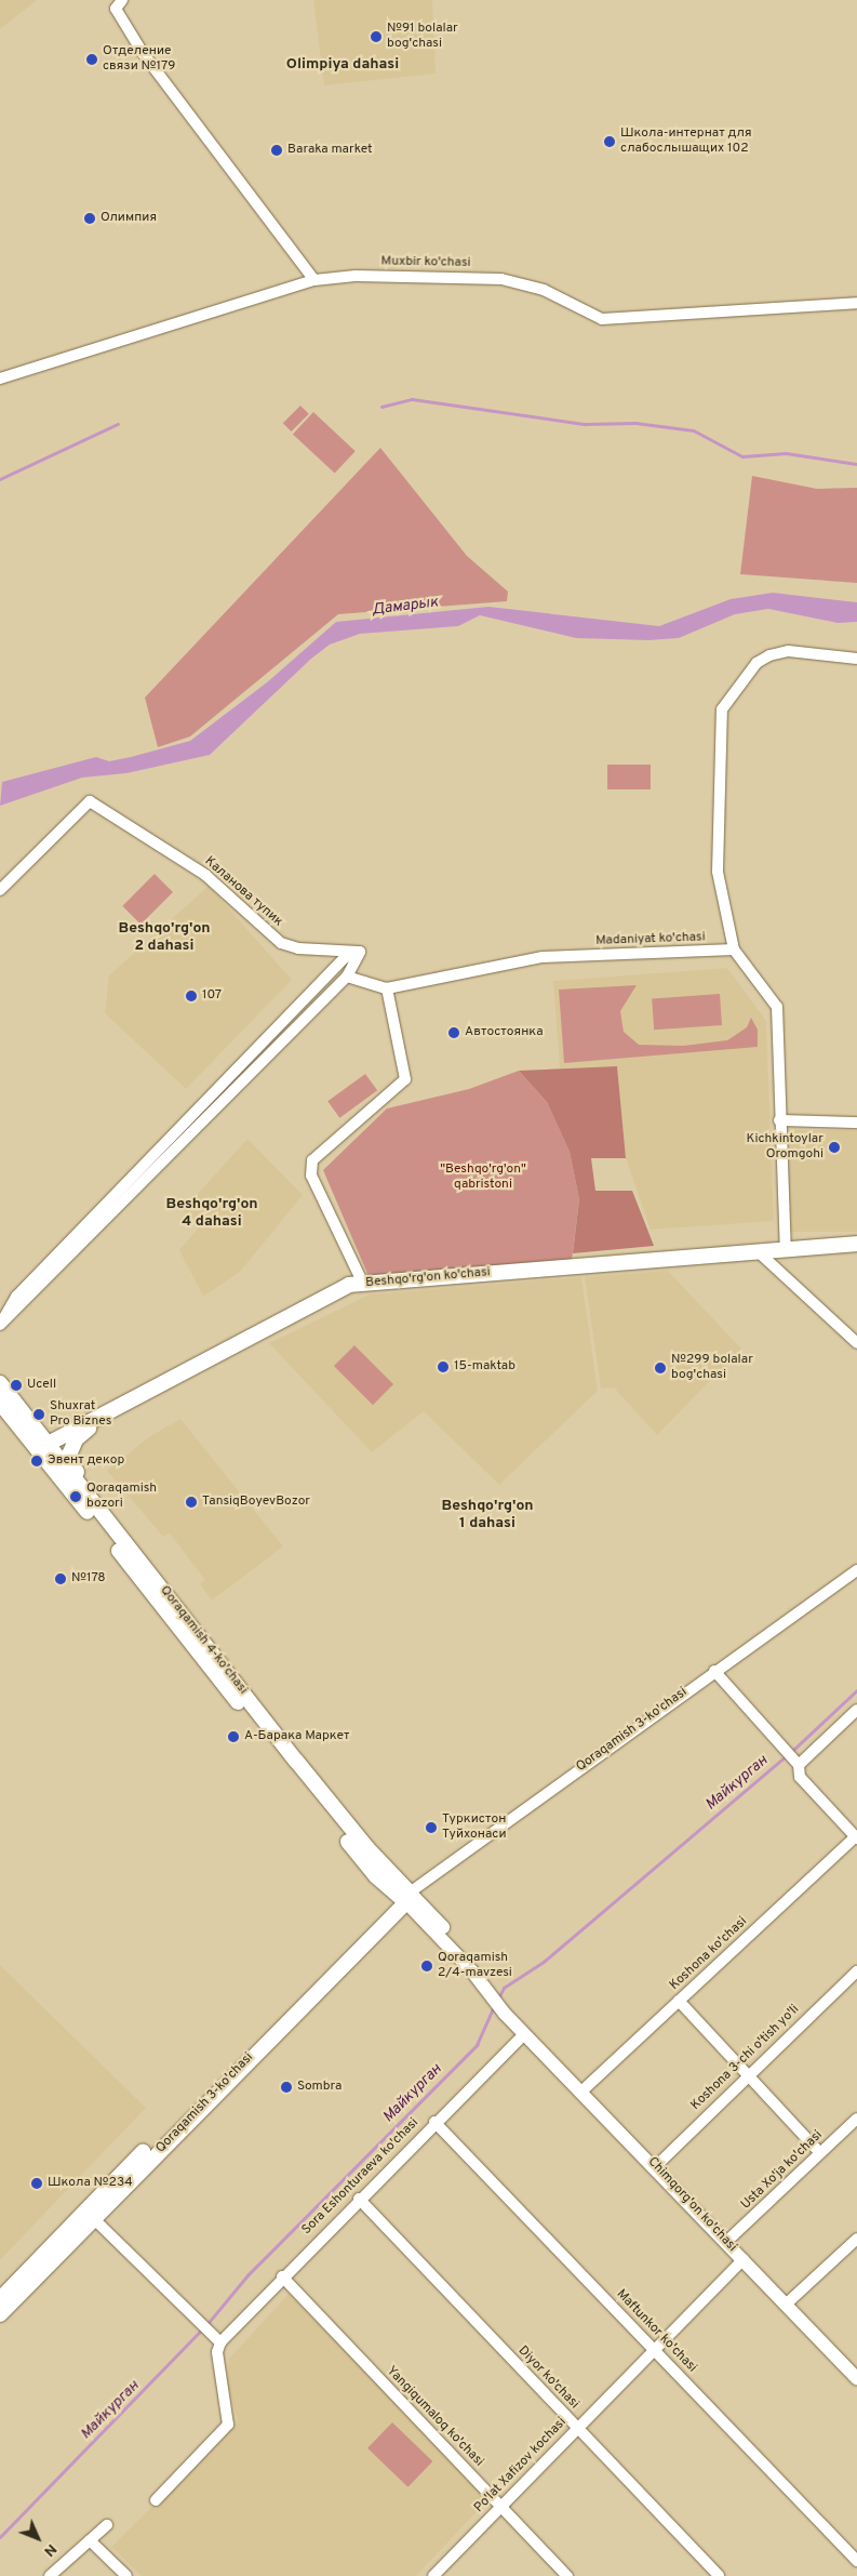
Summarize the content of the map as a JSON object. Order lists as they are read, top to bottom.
{
  "streets": {
    "main road": ["Beshqo'rg'on ko'chasi", "Qoraqamish 4-ko'chasi", "Qoraqamish 3-ko'chasi"],
    "street": [
      "Muxbir ko'chasi",
      "Каланова тупик",
      "Madaniyat ko'chasi",
      "Koshona ko'chasi",
      "Koshona 3-chi o'tish yo'li",
      "Usta Xo'ja ko'chasi",
      "Sora Eshonturaeva ko'chasi",
      "Chimqorg'on ko'chasi",
      "Maftunkor ko'chasi",
      "Diyor ko'chasi",
      "Yangiqumaloq ko'chasi",
      "Po'lat Xafizov kochasi"
    ]
  },
  "crossings": [
    ["Beshqo'rg'on ko'chasi", "Qoraqamish 4-ko'chasi"],
    ["Qoraqamish 4-ko'chasi", "Qoraqamish 3-ko'chasi"],
    ["Qoraqamish 4-ko'chasi", "Chimqorg'on ko'chasi"],
    ["Qoraqamish 3-ko'chasi", "Chimqorg'on ko'chasi"],
    ["Koshona ko'chasi", "Chimqorg'on ko'chasi"],
    ["Koshona 3-chi o'tish yo'li", "Chimqorg'on ko'chasi"],
    ["Usta Xo'ja ko'chasi", "Chimqorg'on ko'chasi"],
    ["Sora Eshonturaeva ko'chasi", "Chimqorg'on ko'chasi"],
    ["Sora Eshonturaeva ko'chasi", "Maftunkor ko'chasi"],
    ["Sora Eshonturaeva ko'chasi", "Diyor ko'chasi"],
    ["Sora Eshonturaeva ko'chasi", "Yangiqumaloq ko'chasi"],
    ["Chimqorg'on ko'chasi", "Po'lat Xafizov kochasi"],
    ["Maftunkor ko'chasi", "Po'lat Xafizov kochasi"],
    ["Diyor ko'chasi", "Po'lat Xafizov kochasi"],
    ["Yangiqumaloq ko'chasi", "Po'lat Xafizov kochasi"]
  ],
  "districts": [
    "Olimpiya dahasi",
    "Beshqo'rg'on 2 dahasi",
    "Beshqo'rg'on 4 dahasi",
    "Beshqo'rg'on 1 dahasi"
  ],
  "water": ["Дамарык", "Майкурган"],
  "parks": ["\"Beshqo'rg'on\" qabristoni"],
  "places": [
    "№91 bolalar bog'chasi",
    "Отделение связи №179",
    "Школа-интернат для слабослышащих 102",
    "Baraka market",
    "Олимпия",
    "107",
    "Автостоянка",
    "Kichkintoylar Oromgohi",
    "15-maktab",
    "№299 bolalar bog'chasi",
    "Ucell",
    "Shuxrat Pro Biznes",
    "Эвент декор",
    "Qoraqamish bozori",
    "TansiqBoyevBozor",
    "№178",
    "А-Барака Маркет",
    "Туркистон Туйхонаси",
    "Qoraqamish 2/4-mavzesi",
    "Sombra",
    "Школа №234"
  ],
  "north": "bottom right"
}
